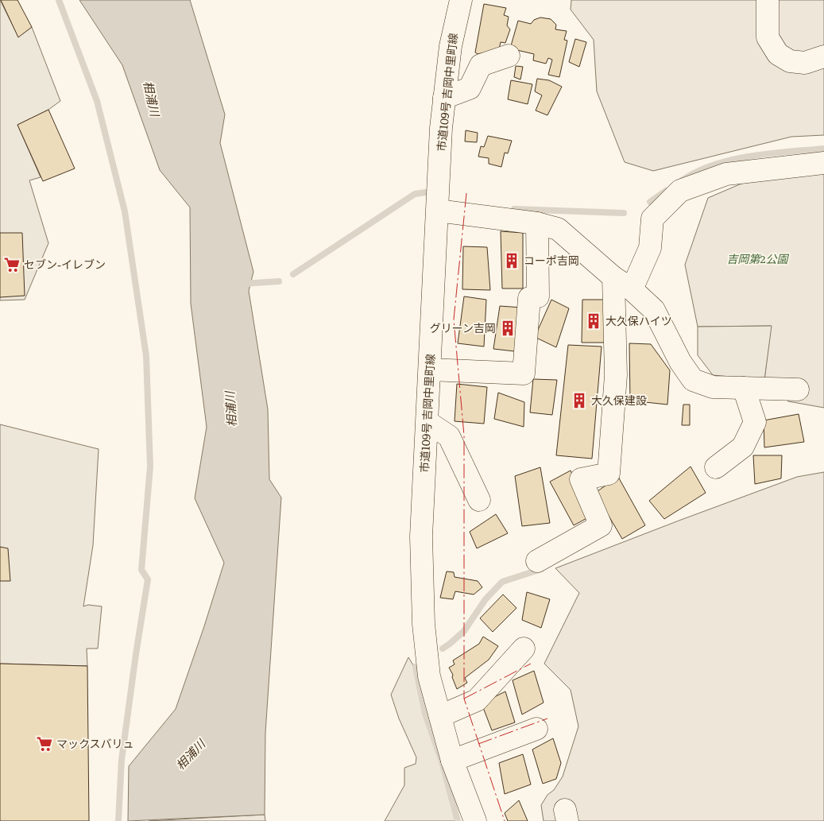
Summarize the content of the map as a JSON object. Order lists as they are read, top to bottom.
{
  "streets": {
    "street": ["市道109号 吉岡中里町線"]
  },
  "water": ["相浦川"],
  "parks": ["吉岡第2公園"],
  "places": {
    "building": [
      "コーポ吉岡",
      "大久保ハイツ",
      "グリーン吉岡",
      "大久保建設"
    ],
    "supermarket": ["セブン-イレブン", "マックスバリュ"]
  }
}
